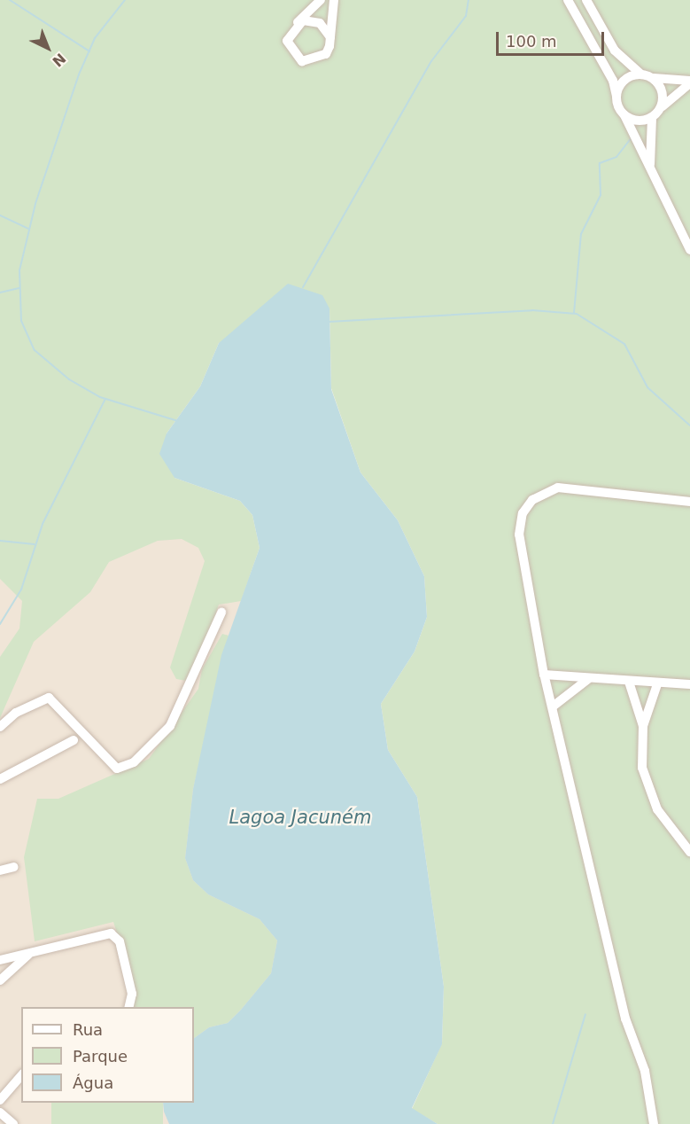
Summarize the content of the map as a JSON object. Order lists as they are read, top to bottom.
{
  "water": ["Lagoa Jacuném"],
  "legend": ["Rua", "Parque", "Água"],
  "scale_bar": "100 m",
  "north": "bottom right"
}
